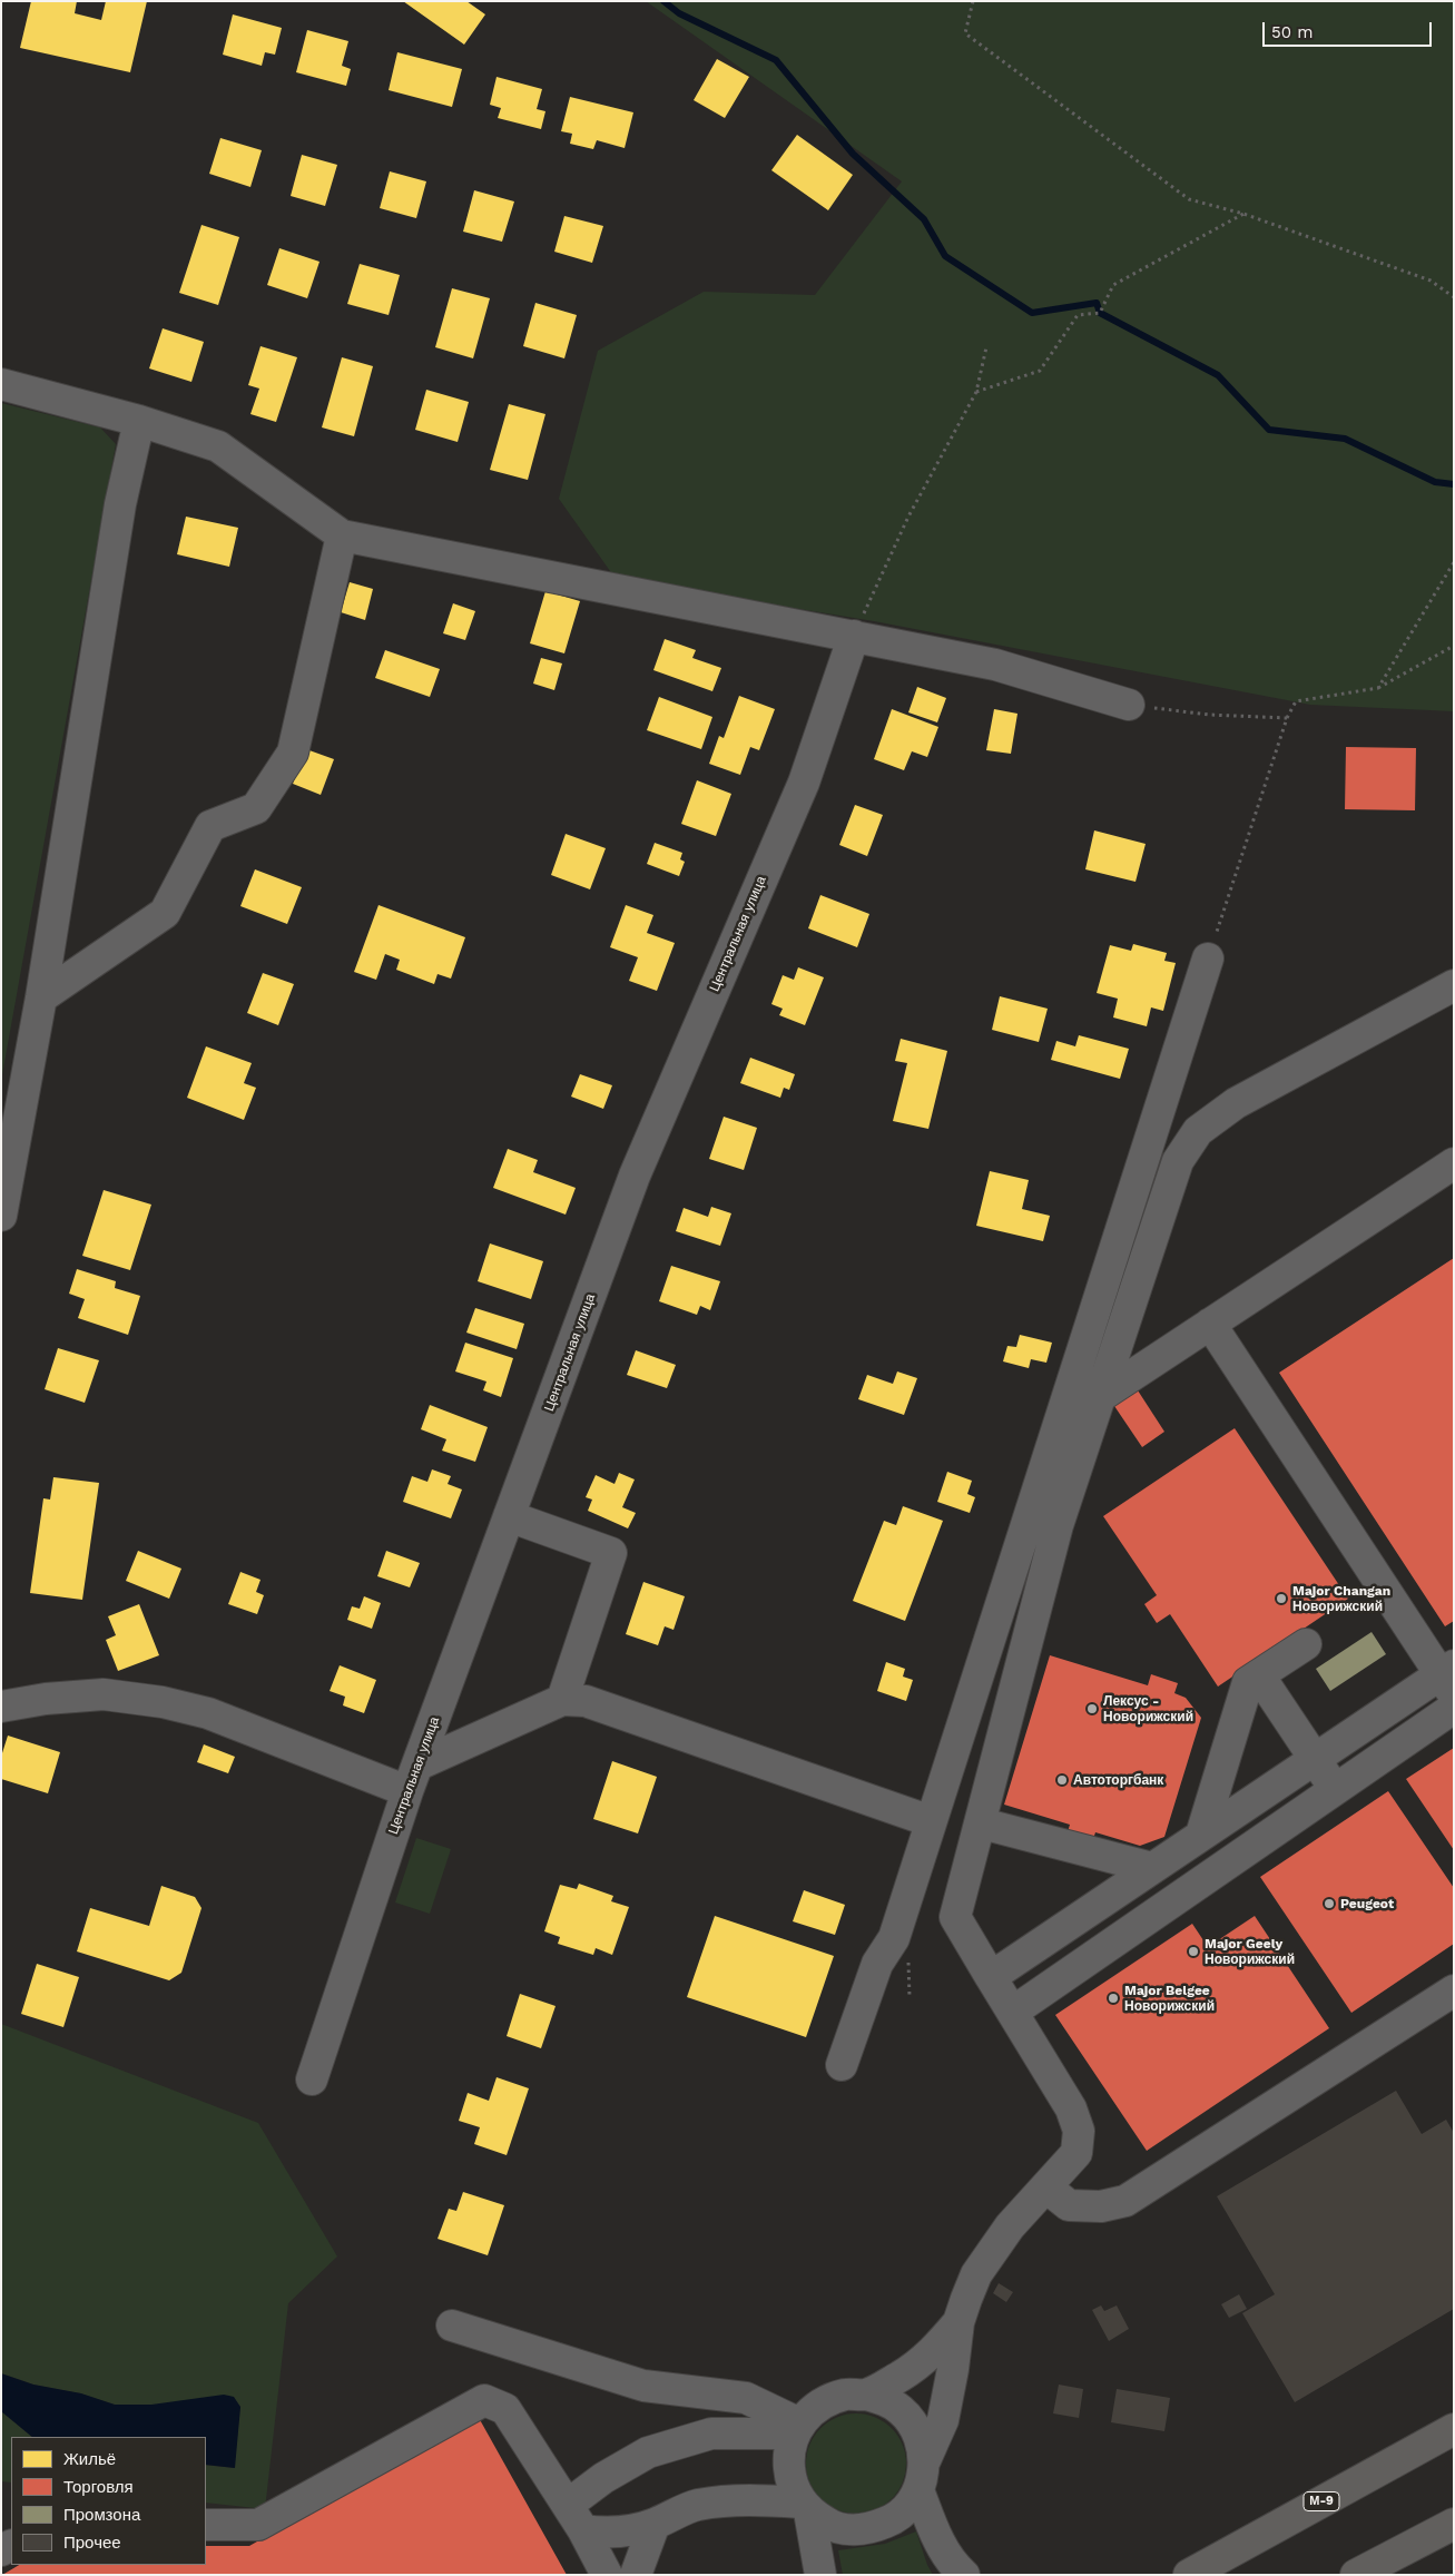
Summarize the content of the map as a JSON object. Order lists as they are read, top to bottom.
{
  "streets": {
    "highway": ["М-9"],
    "street": ["Центральная улица"]
  },
  "places": [
    "Major Changan Новорижский",
    "Лексус - Новорижский",
    "Автоторгбанк",
    "Peugeot",
    "Major Geely Новорижский",
    "Major Belgee Новорижский"
  ],
  "legend": [
    "Жильё",
    "Торговля",
    "Промзона",
    "Прочее"
  ],
  "scale_bar": "50 m"
}
